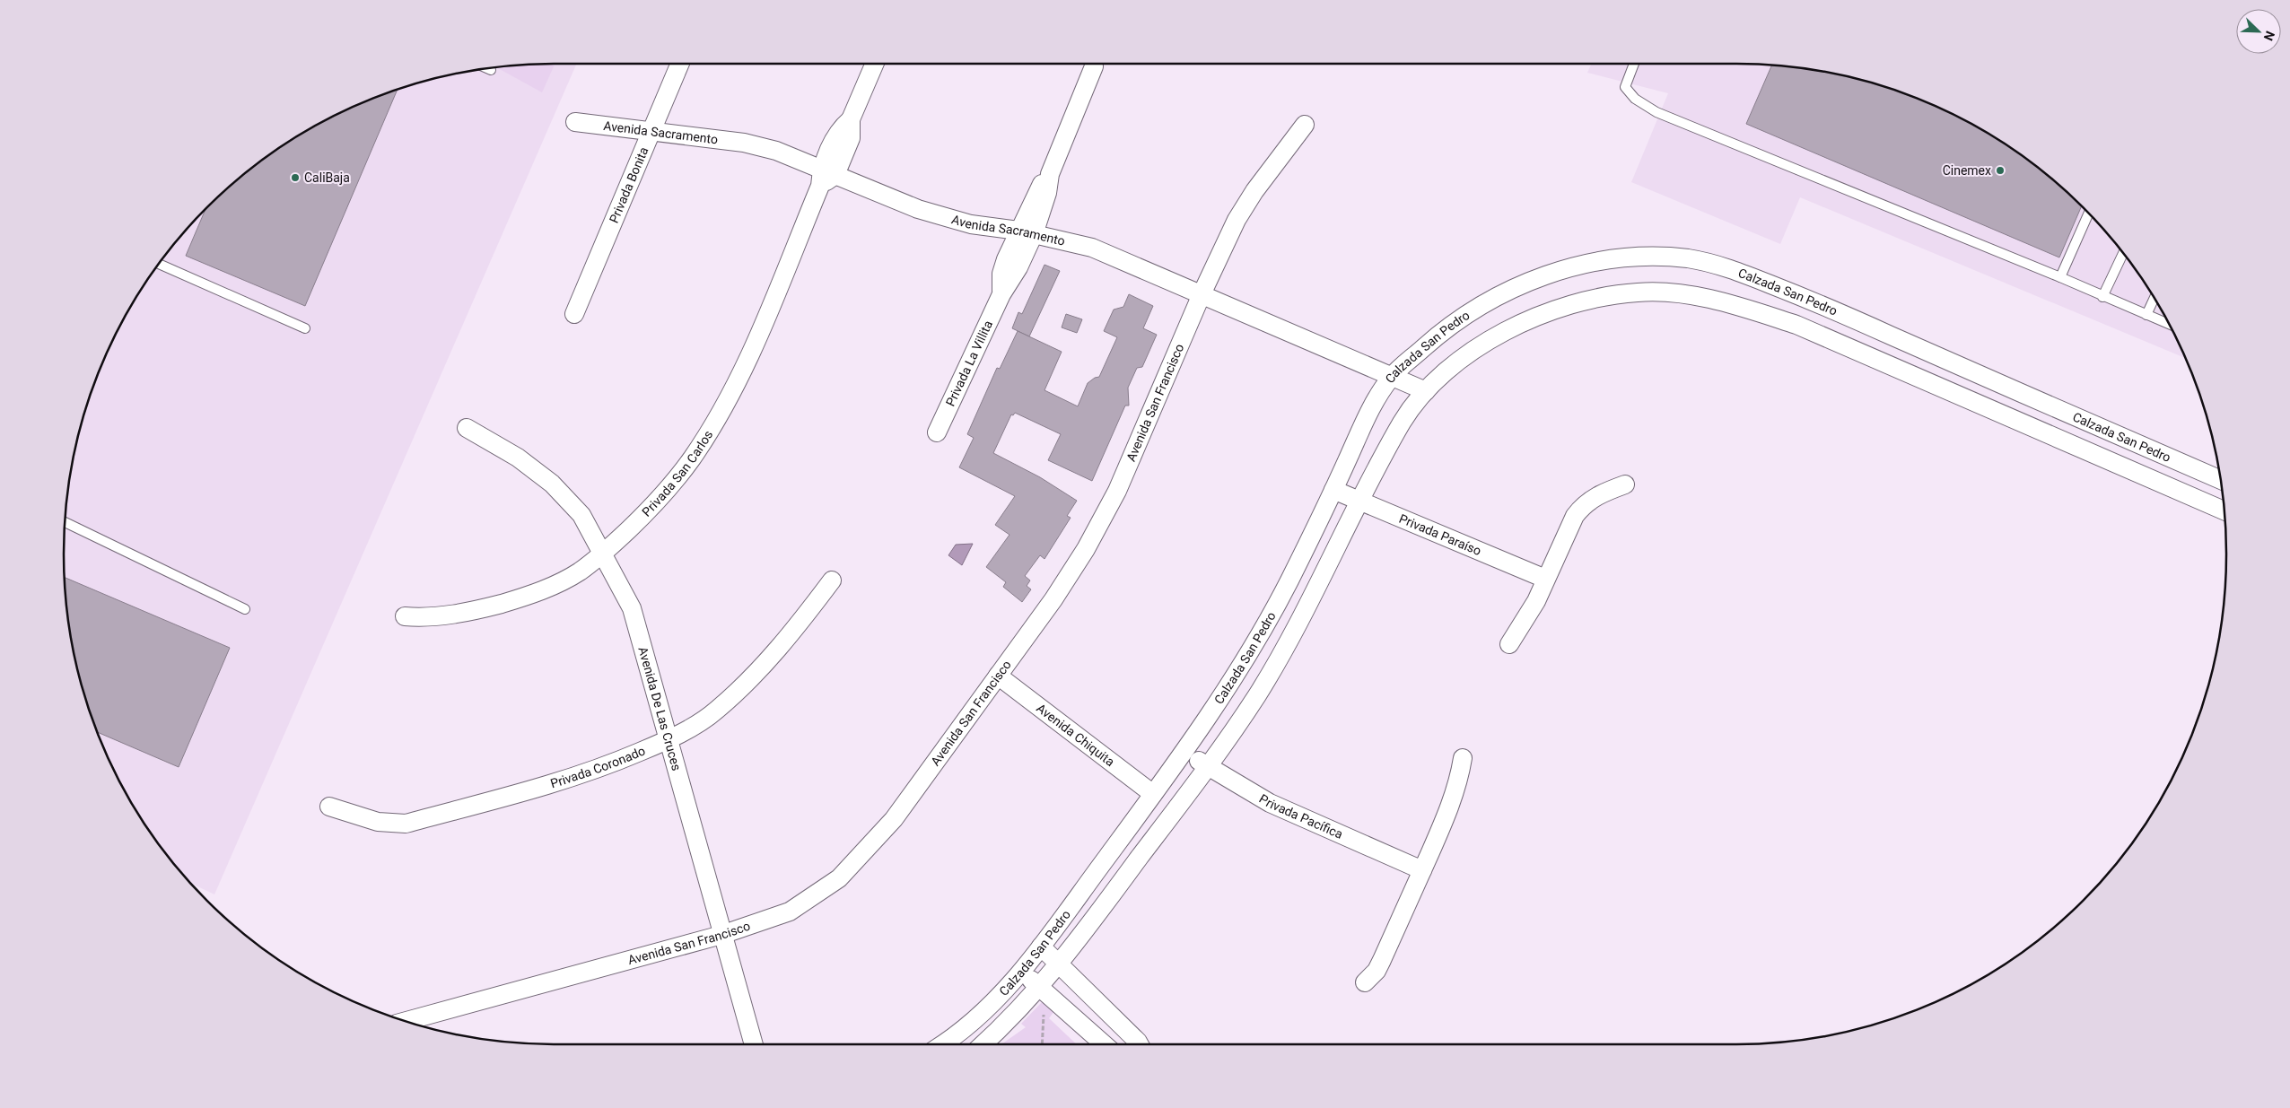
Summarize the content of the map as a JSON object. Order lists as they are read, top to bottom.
{
  "streets": {
    "street": [
      "Avenida Sacramento",
      "Privada Bonita",
      "Calzada San Pedro",
      "Privada La Villita",
      "Avenida San Francisco",
      "Privada San Carlos",
      "Privada Paraíso",
      "Avenida De Las Cruces",
      "Avenida Chiquita",
      "Privada Coronado",
      "Privada Pacífica"
    ]
  },
  "crossings": [
    ["Avenida Sacramento", "Privada Bonita"],
    ["Avenida Sacramento", "Calzada San Pedro"],
    ["Avenida Sacramento", "Privada La Villita"],
    ["Avenida Sacramento", "Avenida San Francisco"],
    ["Avenida Sacramento", "Privada San Carlos"],
    ["Calzada San Pedro", "Privada Paraíso"],
    ["Calzada San Pedro", "Avenida Chiquita"],
    ["Calzada San Pedro", "Privada Pacífica"],
    ["Avenida San Francisco", "Avenida De Las Cruces"],
    ["Avenida San Francisco", "Avenida Chiquita"],
    ["Privada San Carlos", "Avenida De Las Cruces"],
    ["Avenida De Las Cruces", "Privada Coronado"]
  ],
  "places": ["Cinemex", "CaliBaja"],
  "north": "bottom right"
}
